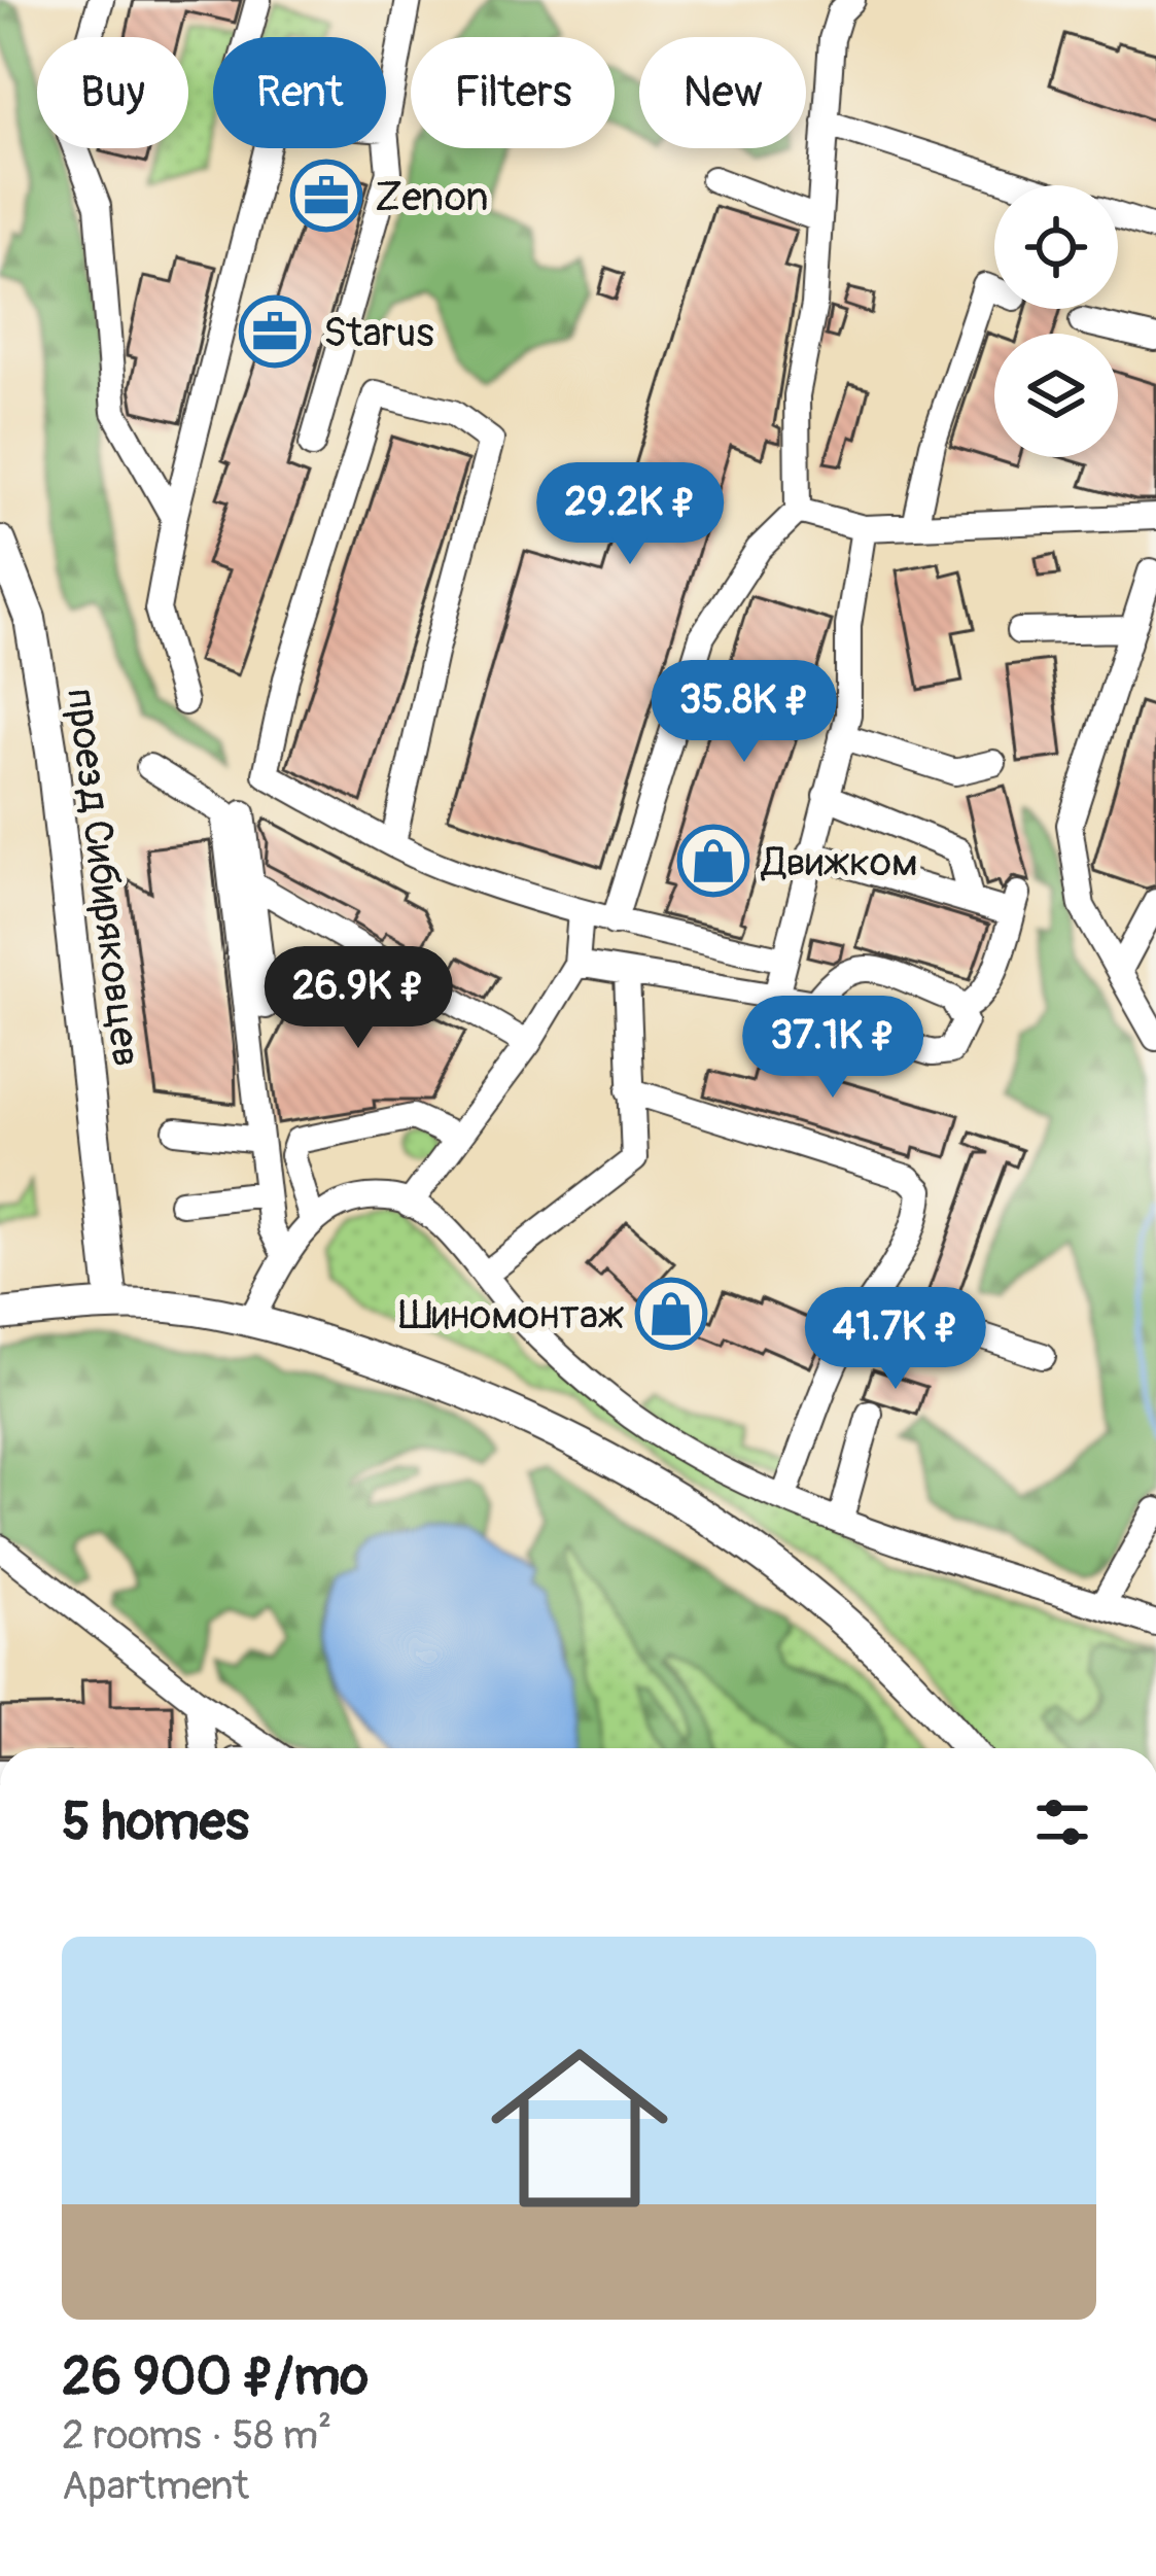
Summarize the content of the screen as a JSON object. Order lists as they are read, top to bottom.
{
  "streets": {
    "main road": ["проезд Сибиряковцев"]
  },
  "places": {
    "office": ["Zenon", "Starus"],
    "shop": ["Движком", "Шиномонтаж"]
  },
  "page": {
    "chip": [
      "Buy",
      "Rent",
      "Filters",
      "New"
    ],
    "price": [
      "29.2K ₽",
      "35.8K ₽",
      "26.9K ₽",
      "37.1K ₽",
      "41.7K ₽"
    ],
    "heading": "5 homes",
    "list": [
      {
        "name": "26 900 ₽/mo",
        "note": "2 rooms · 58 m² · Apartment"
      }
    ]
  }
}
